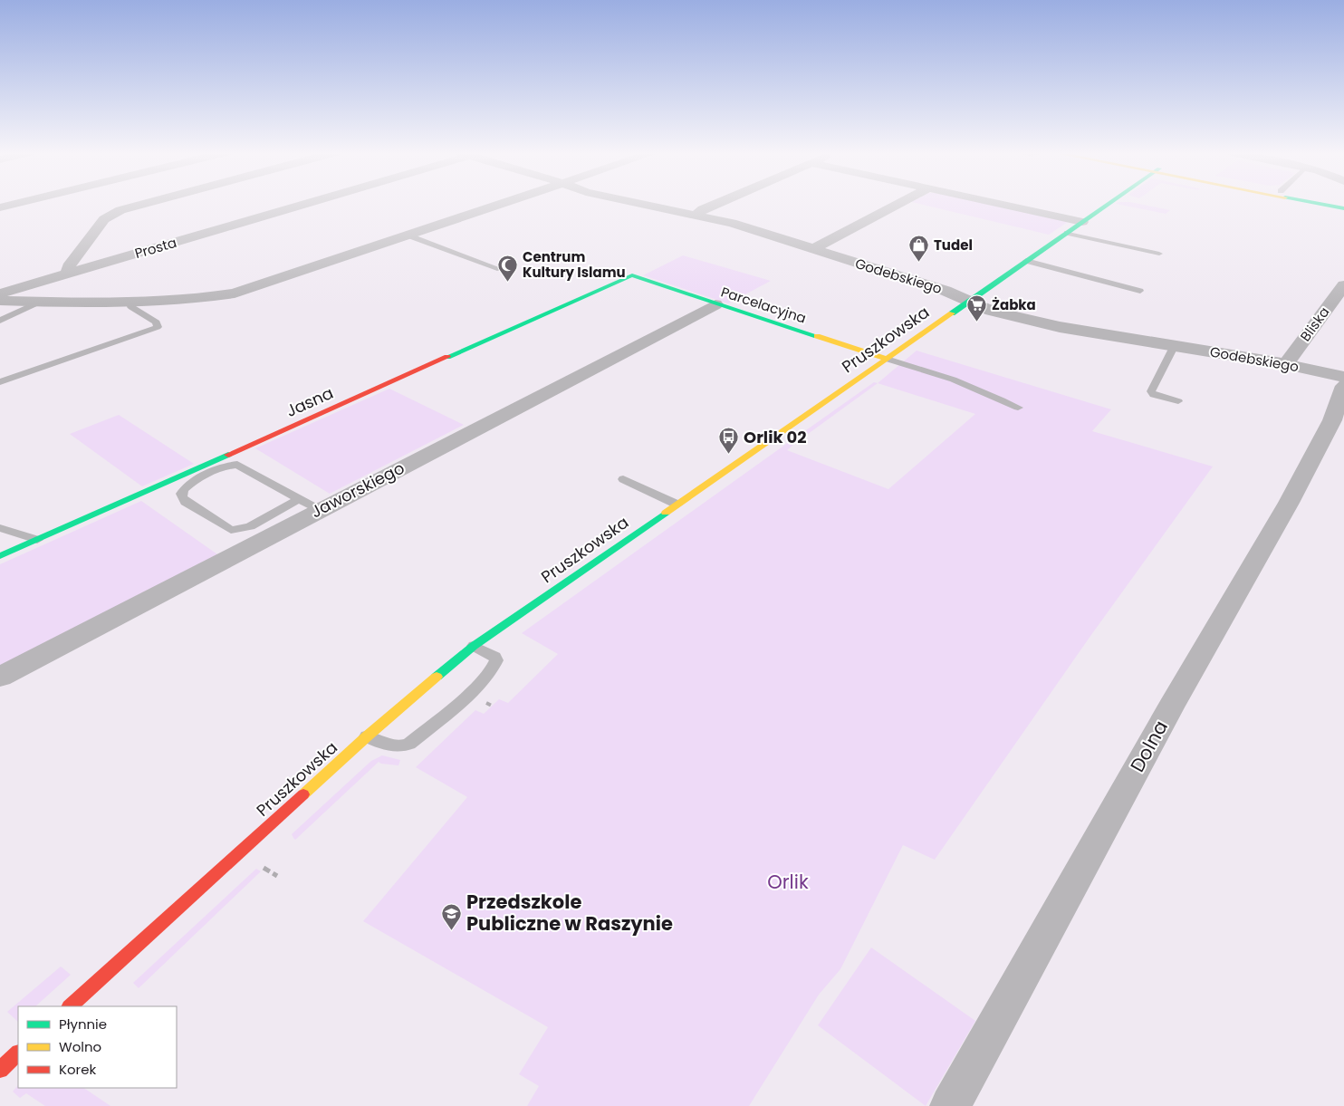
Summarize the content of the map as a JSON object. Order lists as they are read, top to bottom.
{
  "streets": {
    "street": [
      "Prosta",
      "Godebskiego",
      "Parcelacyjna",
      "Bliska",
      "Pruszkowska",
      "Jasna",
      "Jaworskiego",
      "Dolna"
    ]
  },
  "crossings": [
    ["Godebskiego", "Bliska"],
    ["Godebskiego", "Pruszkowska"],
    ["Parcelacyjna", "Pruszkowska"],
    ["Parcelacyjna", "Jasna"],
    ["Parcelacyjna", "Jaworskiego"]
  ],
  "parks": ["Orlik"],
  "places": {
    "shop": ["Tudel"],
    "mosque": ["Centrum Kultury Islamu"],
    "supermarket": ["Żabka"],
    "bus stop": ["Orlik 02"],
    "school or university": ["Przedszkole Publiczne w Raszynie"]
  },
  "legend": ["Płynnie", "Wolno", "Korek"]
}
